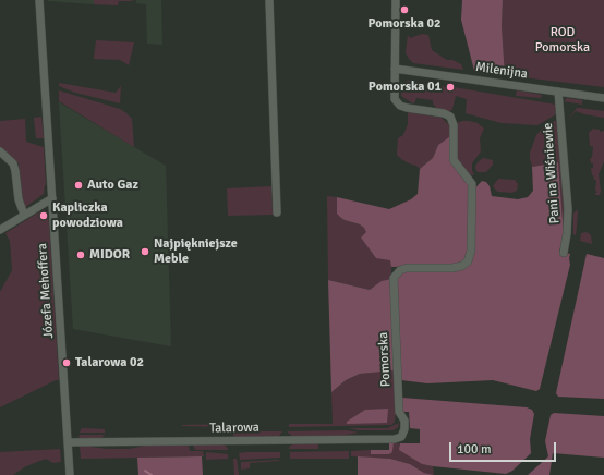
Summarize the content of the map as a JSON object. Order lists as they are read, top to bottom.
{
  "streets": {
    "street": [
      "Milenijna",
      "Pani na Wiśniewie",
      "Józefa Mehoffera",
      "Pomorska",
      "Talarowa"
    ]
  },
  "crossings": [
    ["Milenijna", "Pani na Wiśniewie"],
    ["Milenijna", "Pomorska"],
    ["Józefa Mehoffera", "Talarowa"],
    ["Pomorska", "Talarowa"]
  ],
  "parks": ["ROD Pomorska"],
  "places": [
    "Pomorska 02",
    "Pomorska 01",
    "Auto Gaz",
    "Kapliczka powodziowa",
    "Najpiękniejsze Meble",
    "MIDOR",
    "Talarowa 02"
  ],
  "scale_bar": "100 m"
}
